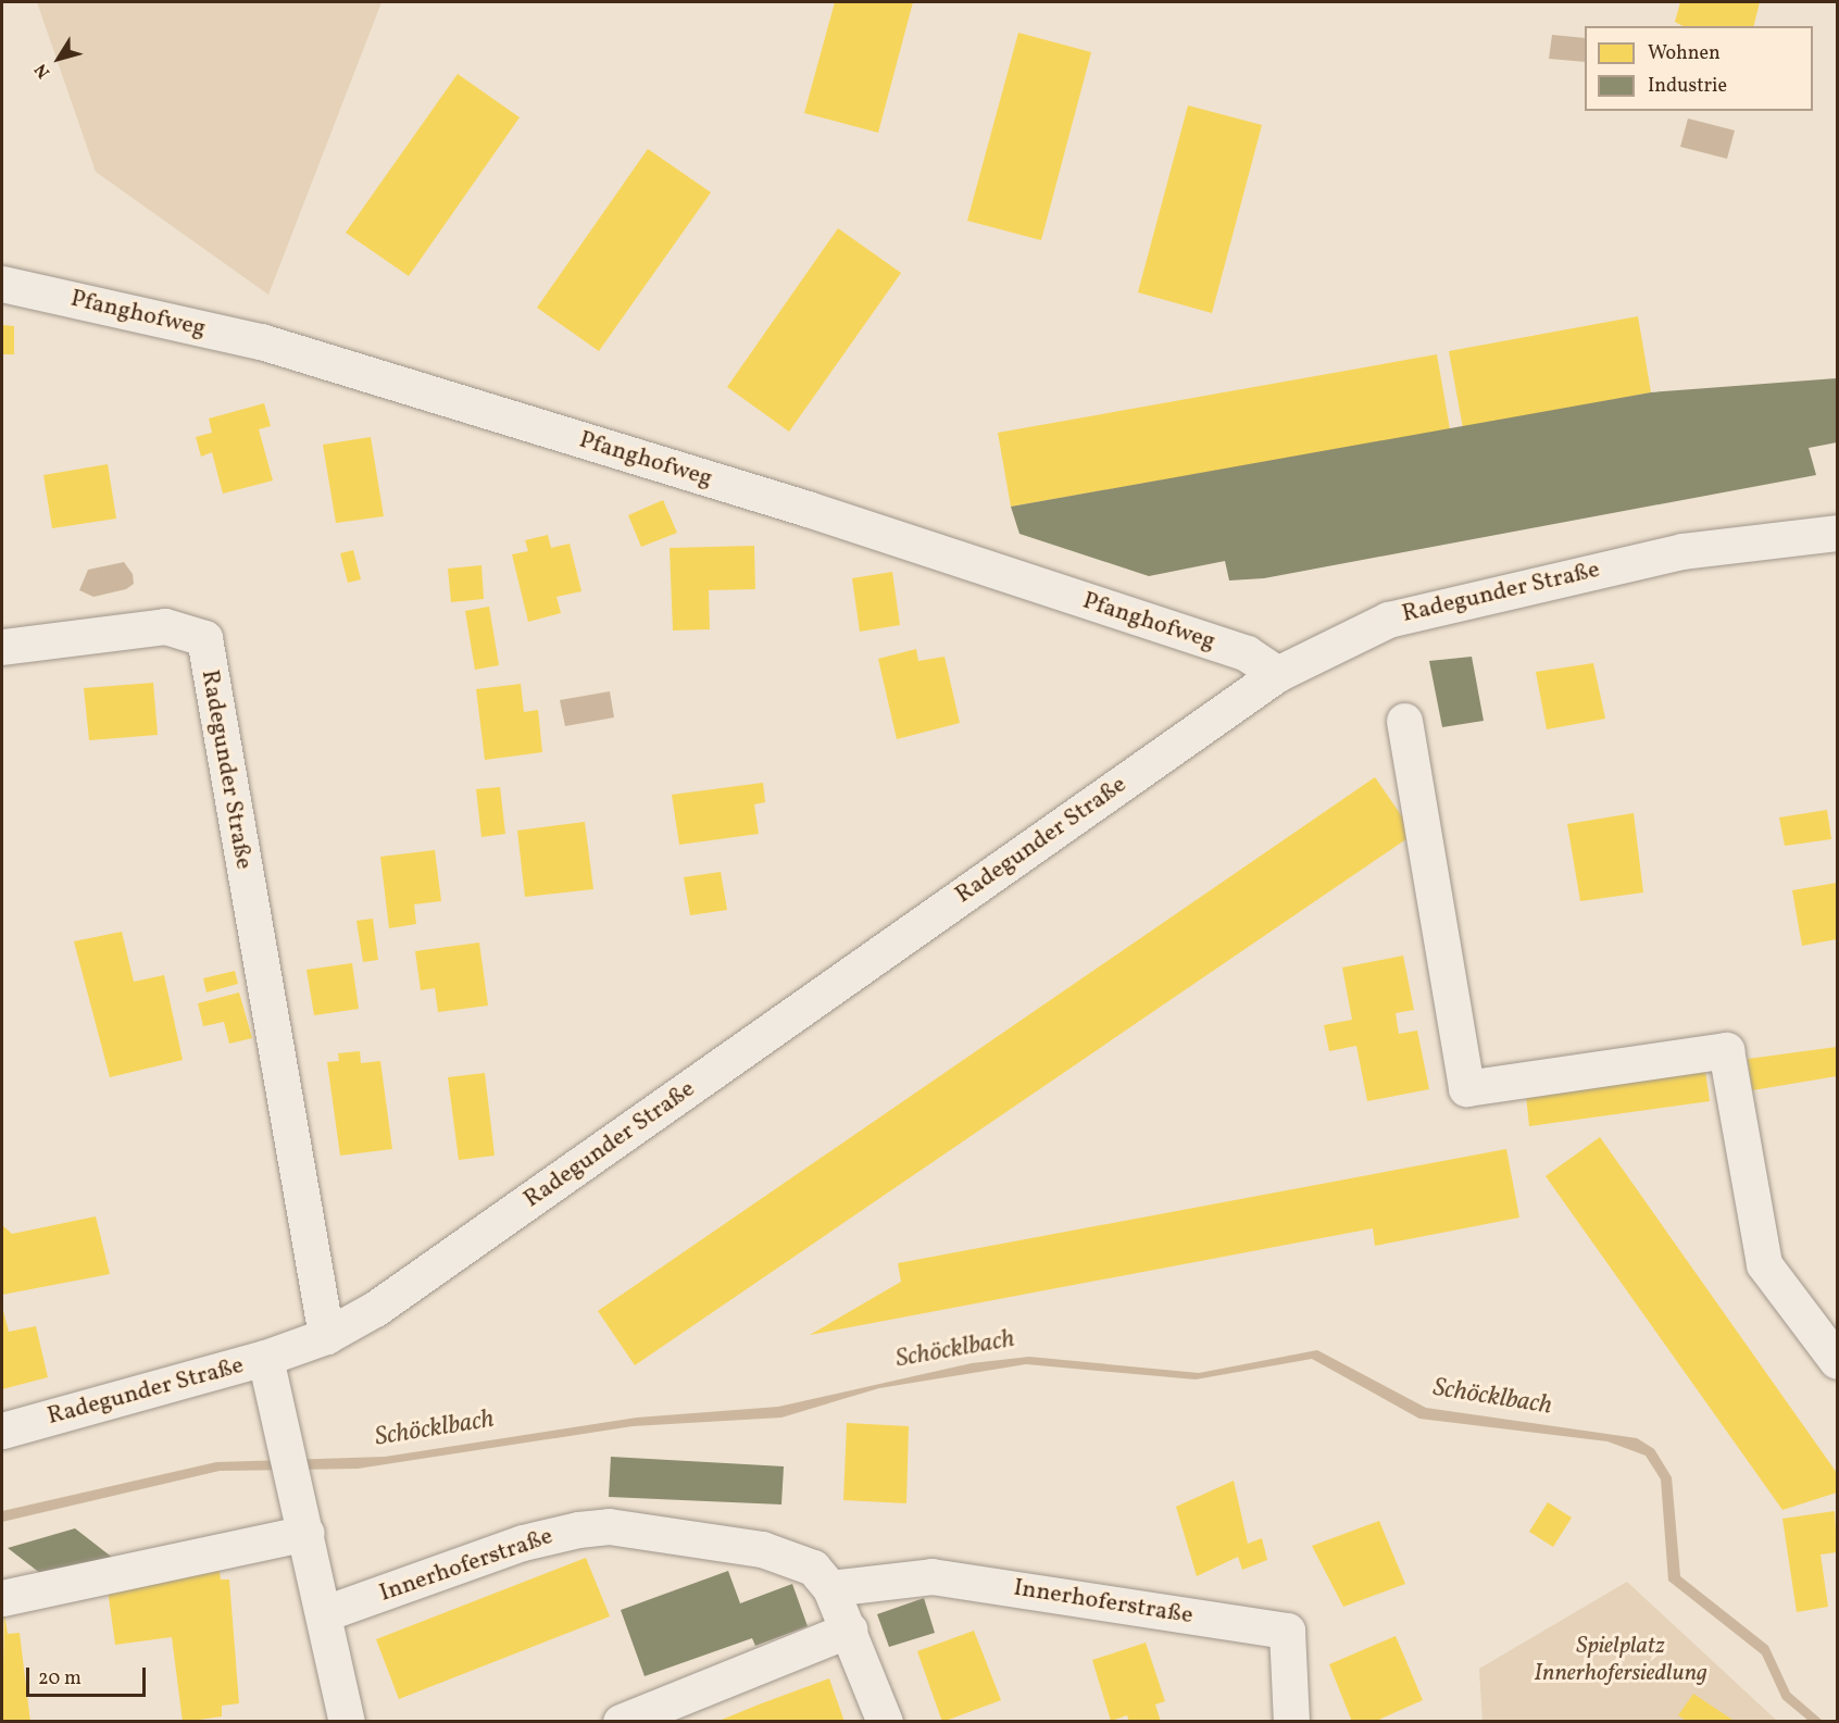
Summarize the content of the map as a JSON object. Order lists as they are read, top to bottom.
{
  "streets": {
    "street": ["Pfanghofweg", "Radegunder Straße", "Innerhoferstraße"]
  },
  "crossings": [
    ["Pfanghofweg", "Radegunder Straße"]
  ],
  "water": ["Schöcklbach"],
  "parks": ["Spielplatz Innerhofersiedlung"],
  "legend": ["Wohnen", "Industrie"],
  "scale_bar": "20 m",
  "north": "bottom left"
}
